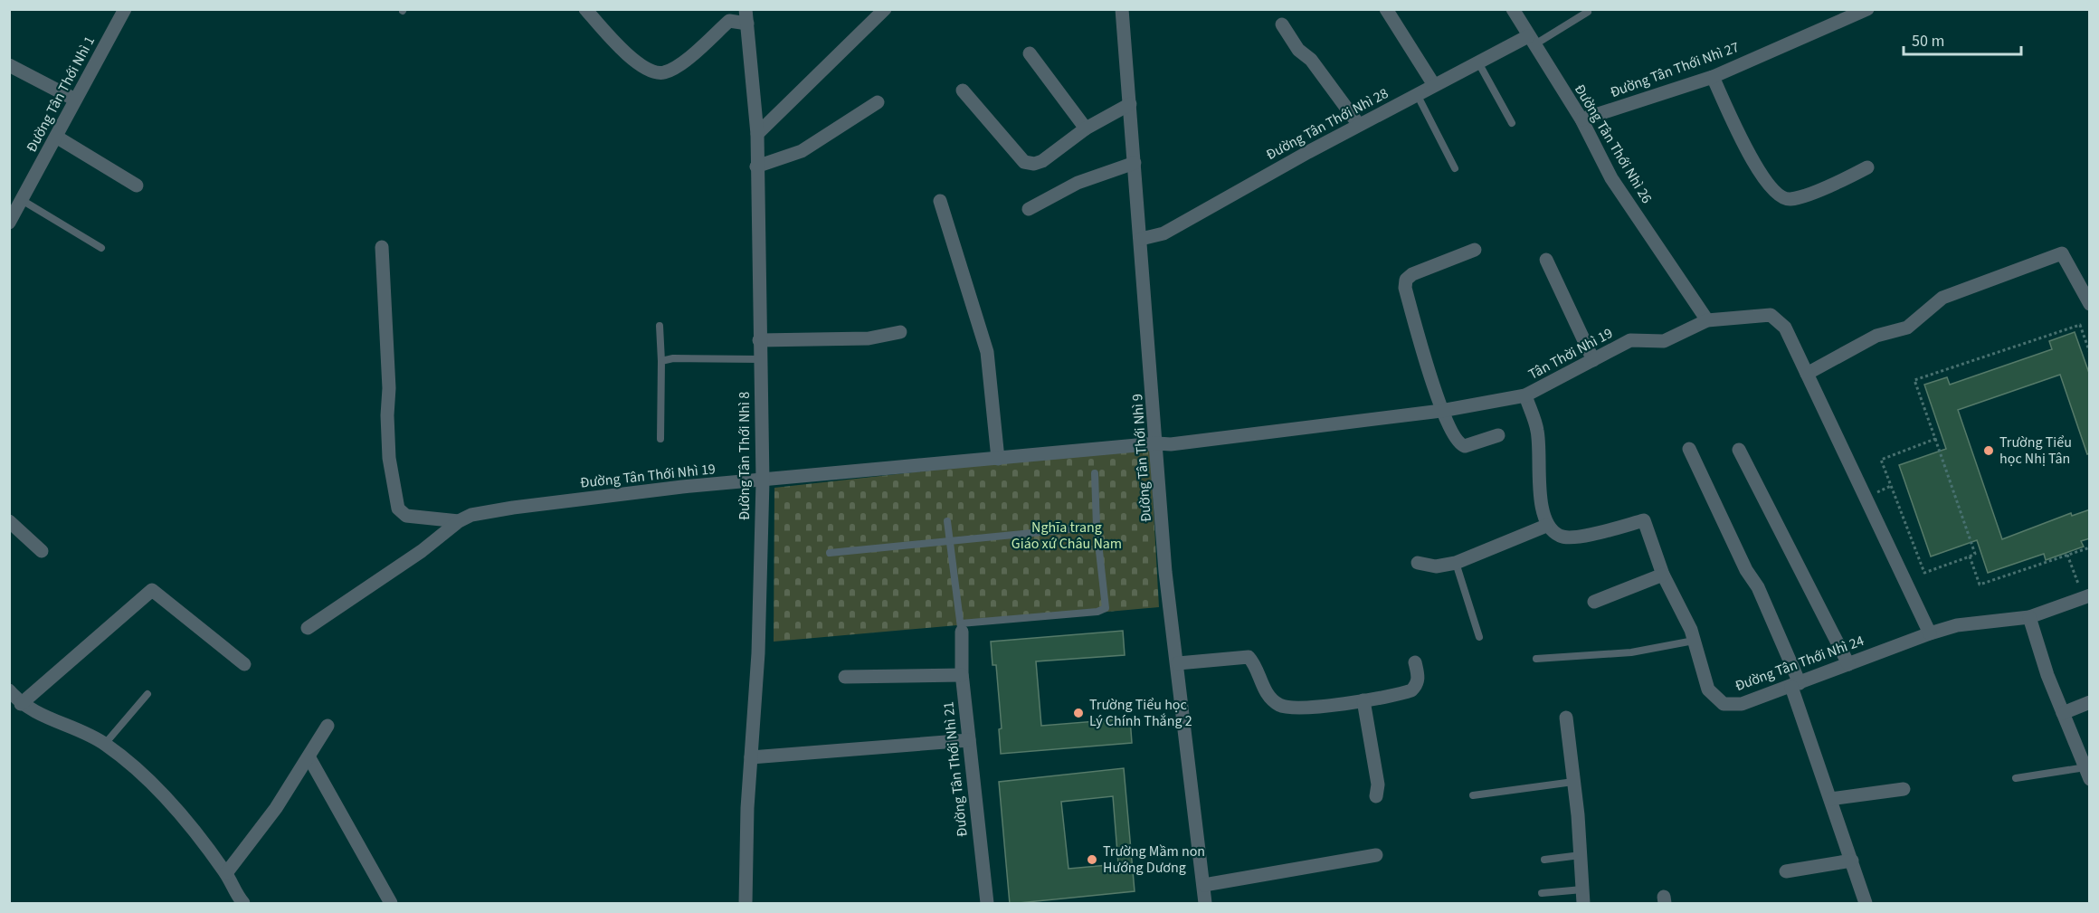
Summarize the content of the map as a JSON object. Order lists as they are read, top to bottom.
{
  "streets": {
    "street": [
      "Đường Tân Thới Nhì 27",
      "Đường Tân Thới Nhì 1",
      "Đường Tân Thới Nhì 28",
      "Đường Tân Thới Nhì 26",
      "Tân Thời Nhì 19",
      "Đường Tân Thới Nhì 8",
      "Đường Tân Thới Nhì 9",
      "Đường Tân Thới Nhì 19",
      "Đường Tân Thới Nhì 24",
      "Đường Tân Thới Nhì 21"
    ]
  },
  "crossings": [
    ["Đường Tân Thới Nhì 27", "Đường Tân Thới Nhì 26"],
    ["Đường Tân Thới Nhì 28", "Đường Tân Thới Nhì 26"],
    ["Đường Tân Thới Nhì 28", "Đường Tân Thới Nhì 9"],
    ["Đường Tân Thới Nhì 26", "Tân Thời Nhì 19"],
    ["Tân Thời Nhì 19", "Đường Tân Thới Nhì 9"],
    ["Tân Thời Nhì 19", "Đường Tân Thới Nhì 19"],
    ["Tân Thời Nhì 19", "Đường Tân Thới Nhì 24"],
    ["Đường Tân Thới Nhì 8", "Đường Tân Thới Nhì 19"],
    ["Đường Tân Thới Nhì 9", "Đường Tân Thới Nhì 19"]
  ],
  "parks": ["Nghĩa trang Giáo xứ Châu Nam"],
  "places": ["Trường Tiểu học Nhị Tân", "Trường Tiểu học Lý Chính Thắng 2", "Trường Mầm non Hướng Dương"],
  "scale_bar": "50 m"
}
